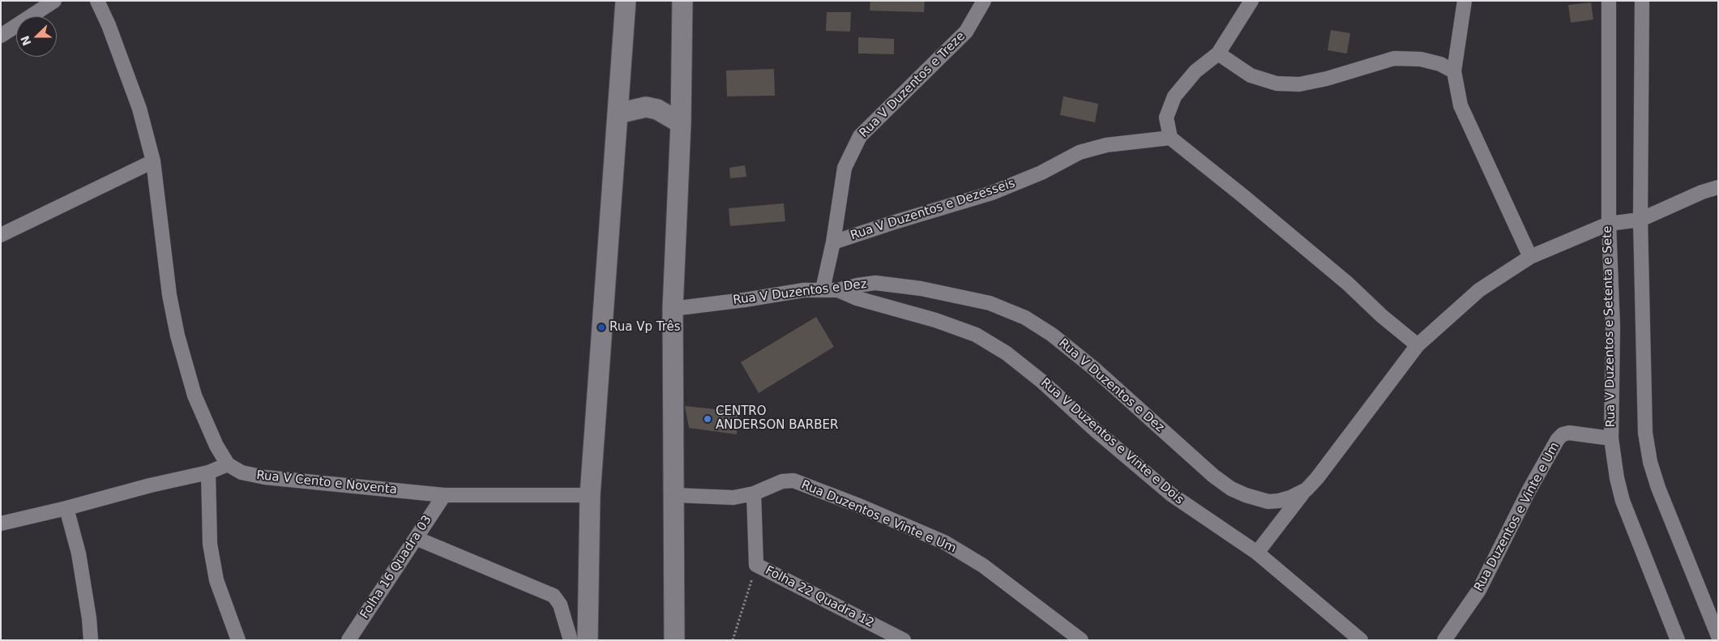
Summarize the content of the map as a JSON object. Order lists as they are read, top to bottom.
{
  "streets": {
    "street": [
      "Rua V Duzentos e Treze",
      "Rua V Duzentos e Dezesseis",
      "Rua V Duzentos e Dez",
      "Rua V Duzentos e Setenta e Sete",
      "Rua V Duzentos e Vinte e Dois",
      "Rua V Cento e Noventa",
      "Rua Duzentos e Vinte e Um",
      "Folha 16 Quadra 03",
      "Folha 22 Quadra 12"
    ]
  },
  "crossings": [
    ["Rua V Duzentos e Treze", "Rua V Duzentos e Dezesseis"],
    ["Rua V Duzentos e Treze", "Rua V Duzentos e Dez"],
    ["Rua V Duzentos e Dez", "Rua V Duzentos e Setenta e Sete"],
    ["Rua V Duzentos e Dez", "Rua V Duzentos e Vinte e Dois"],
    ["Rua V Duzentos e Setenta e Sete", "Rua Duzentos e Vinte e Um"],
    ["Rua V Cento e Noventa", "Folha 16 Quadra 03"],
    ["Rua Duzentos e Vinte e Um", "Folha 22 Quadra 12"]
  ],
  "places": ["Rua Vp Três", "CENTRO ANDERSON BARBER"],
  "north": "left"
}
